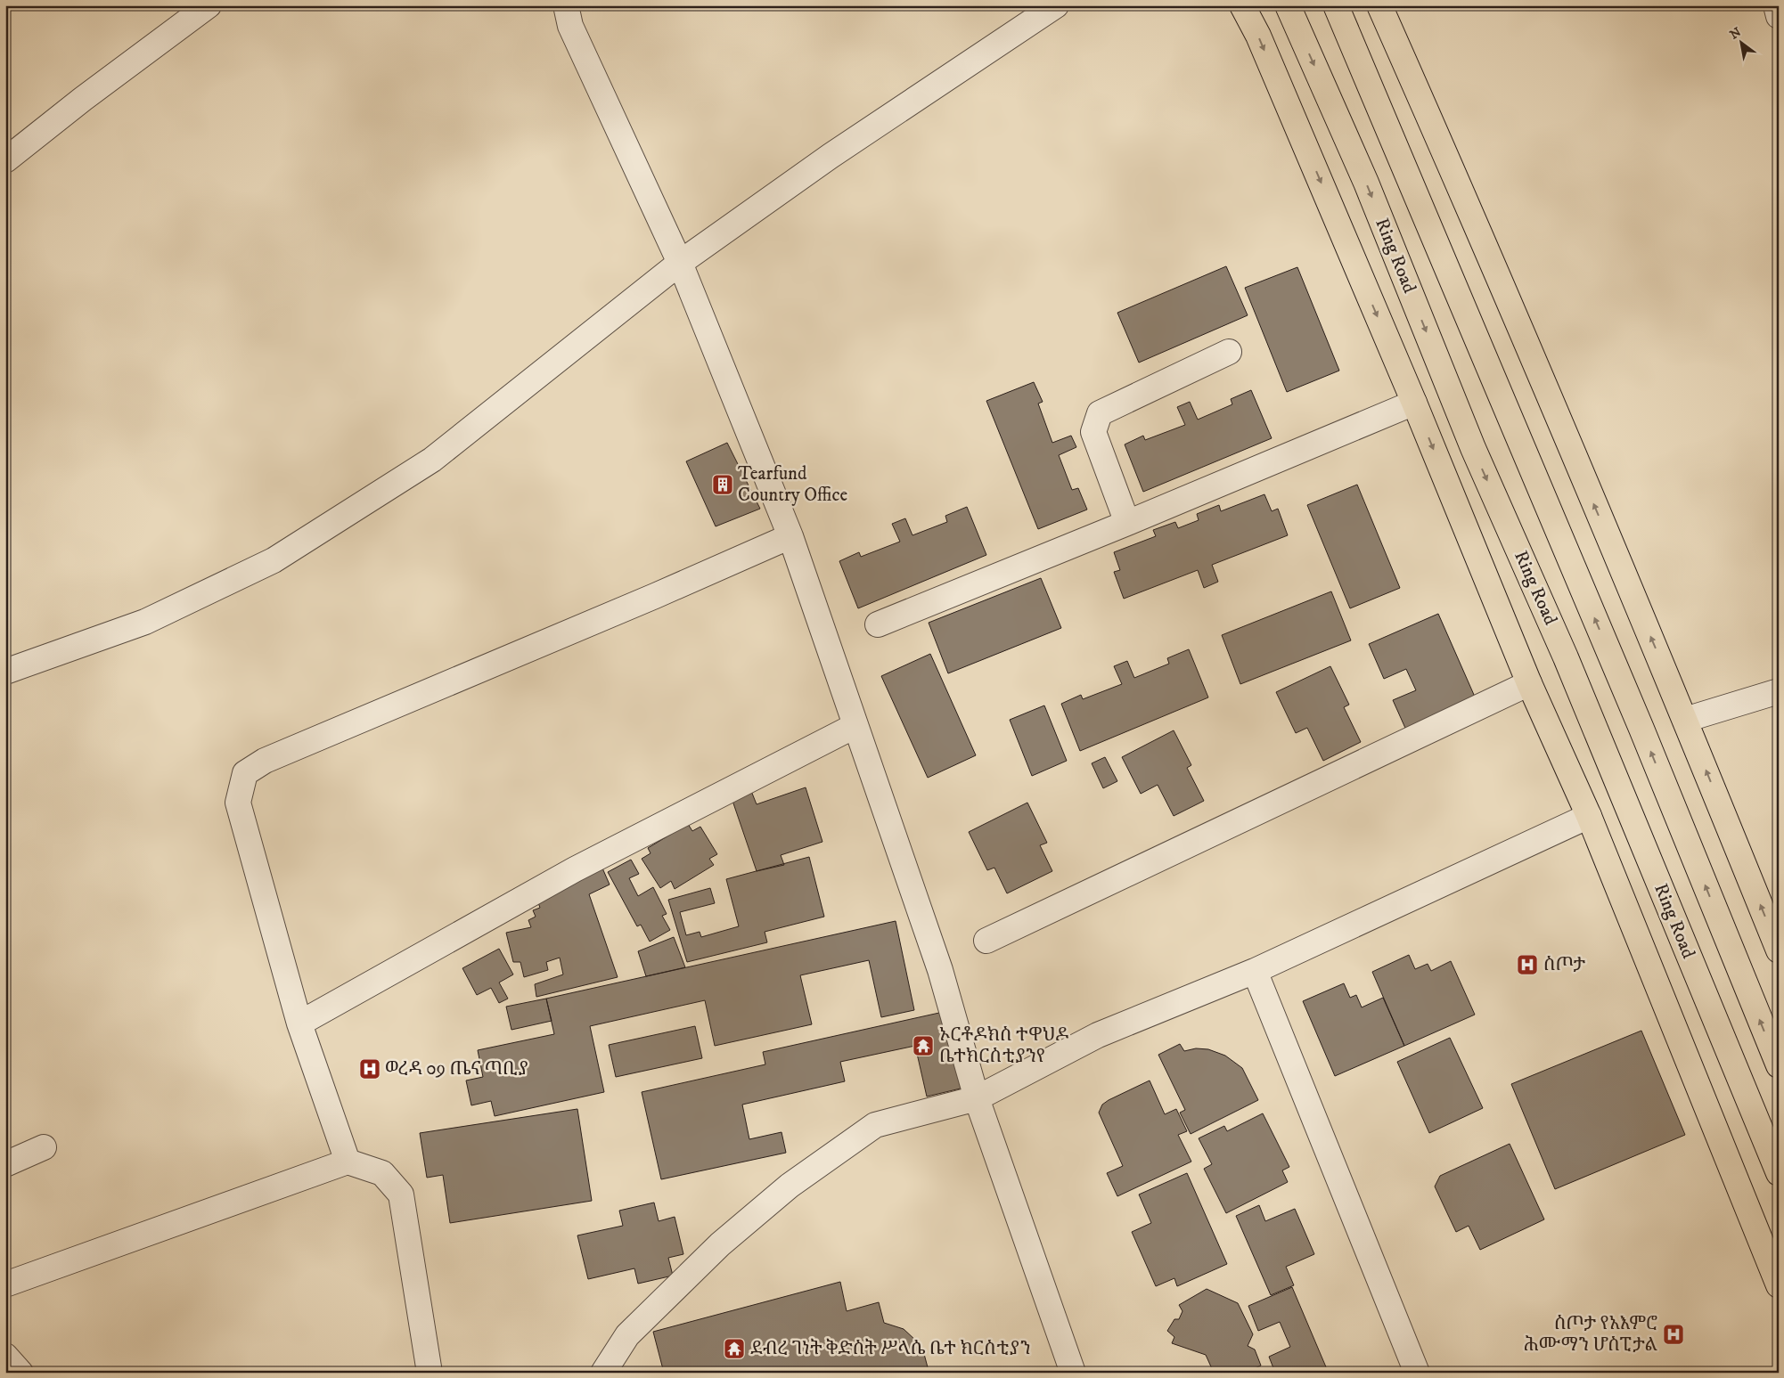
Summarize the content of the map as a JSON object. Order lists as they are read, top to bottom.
{
  "streets": {
    "main road": ["Ring Road"]
  },
  "places": {
    "building": ["Tearfund Country Office"],
    "hospital": ["ስጦታ", "ወረዳ 09 ጤና ጣቢያ", "ስጦታ የአእምሮ ሕሙማን ሆስፒታል"],
    "temple": ["ኦርቶዶክስ ተዋህዶ ቤተክርስቲያንየ", "ደብረ ገነት ቅድስት ሥላሴ ቤተ ክርስቲያን"]
  },
  "north": "top left"
}
